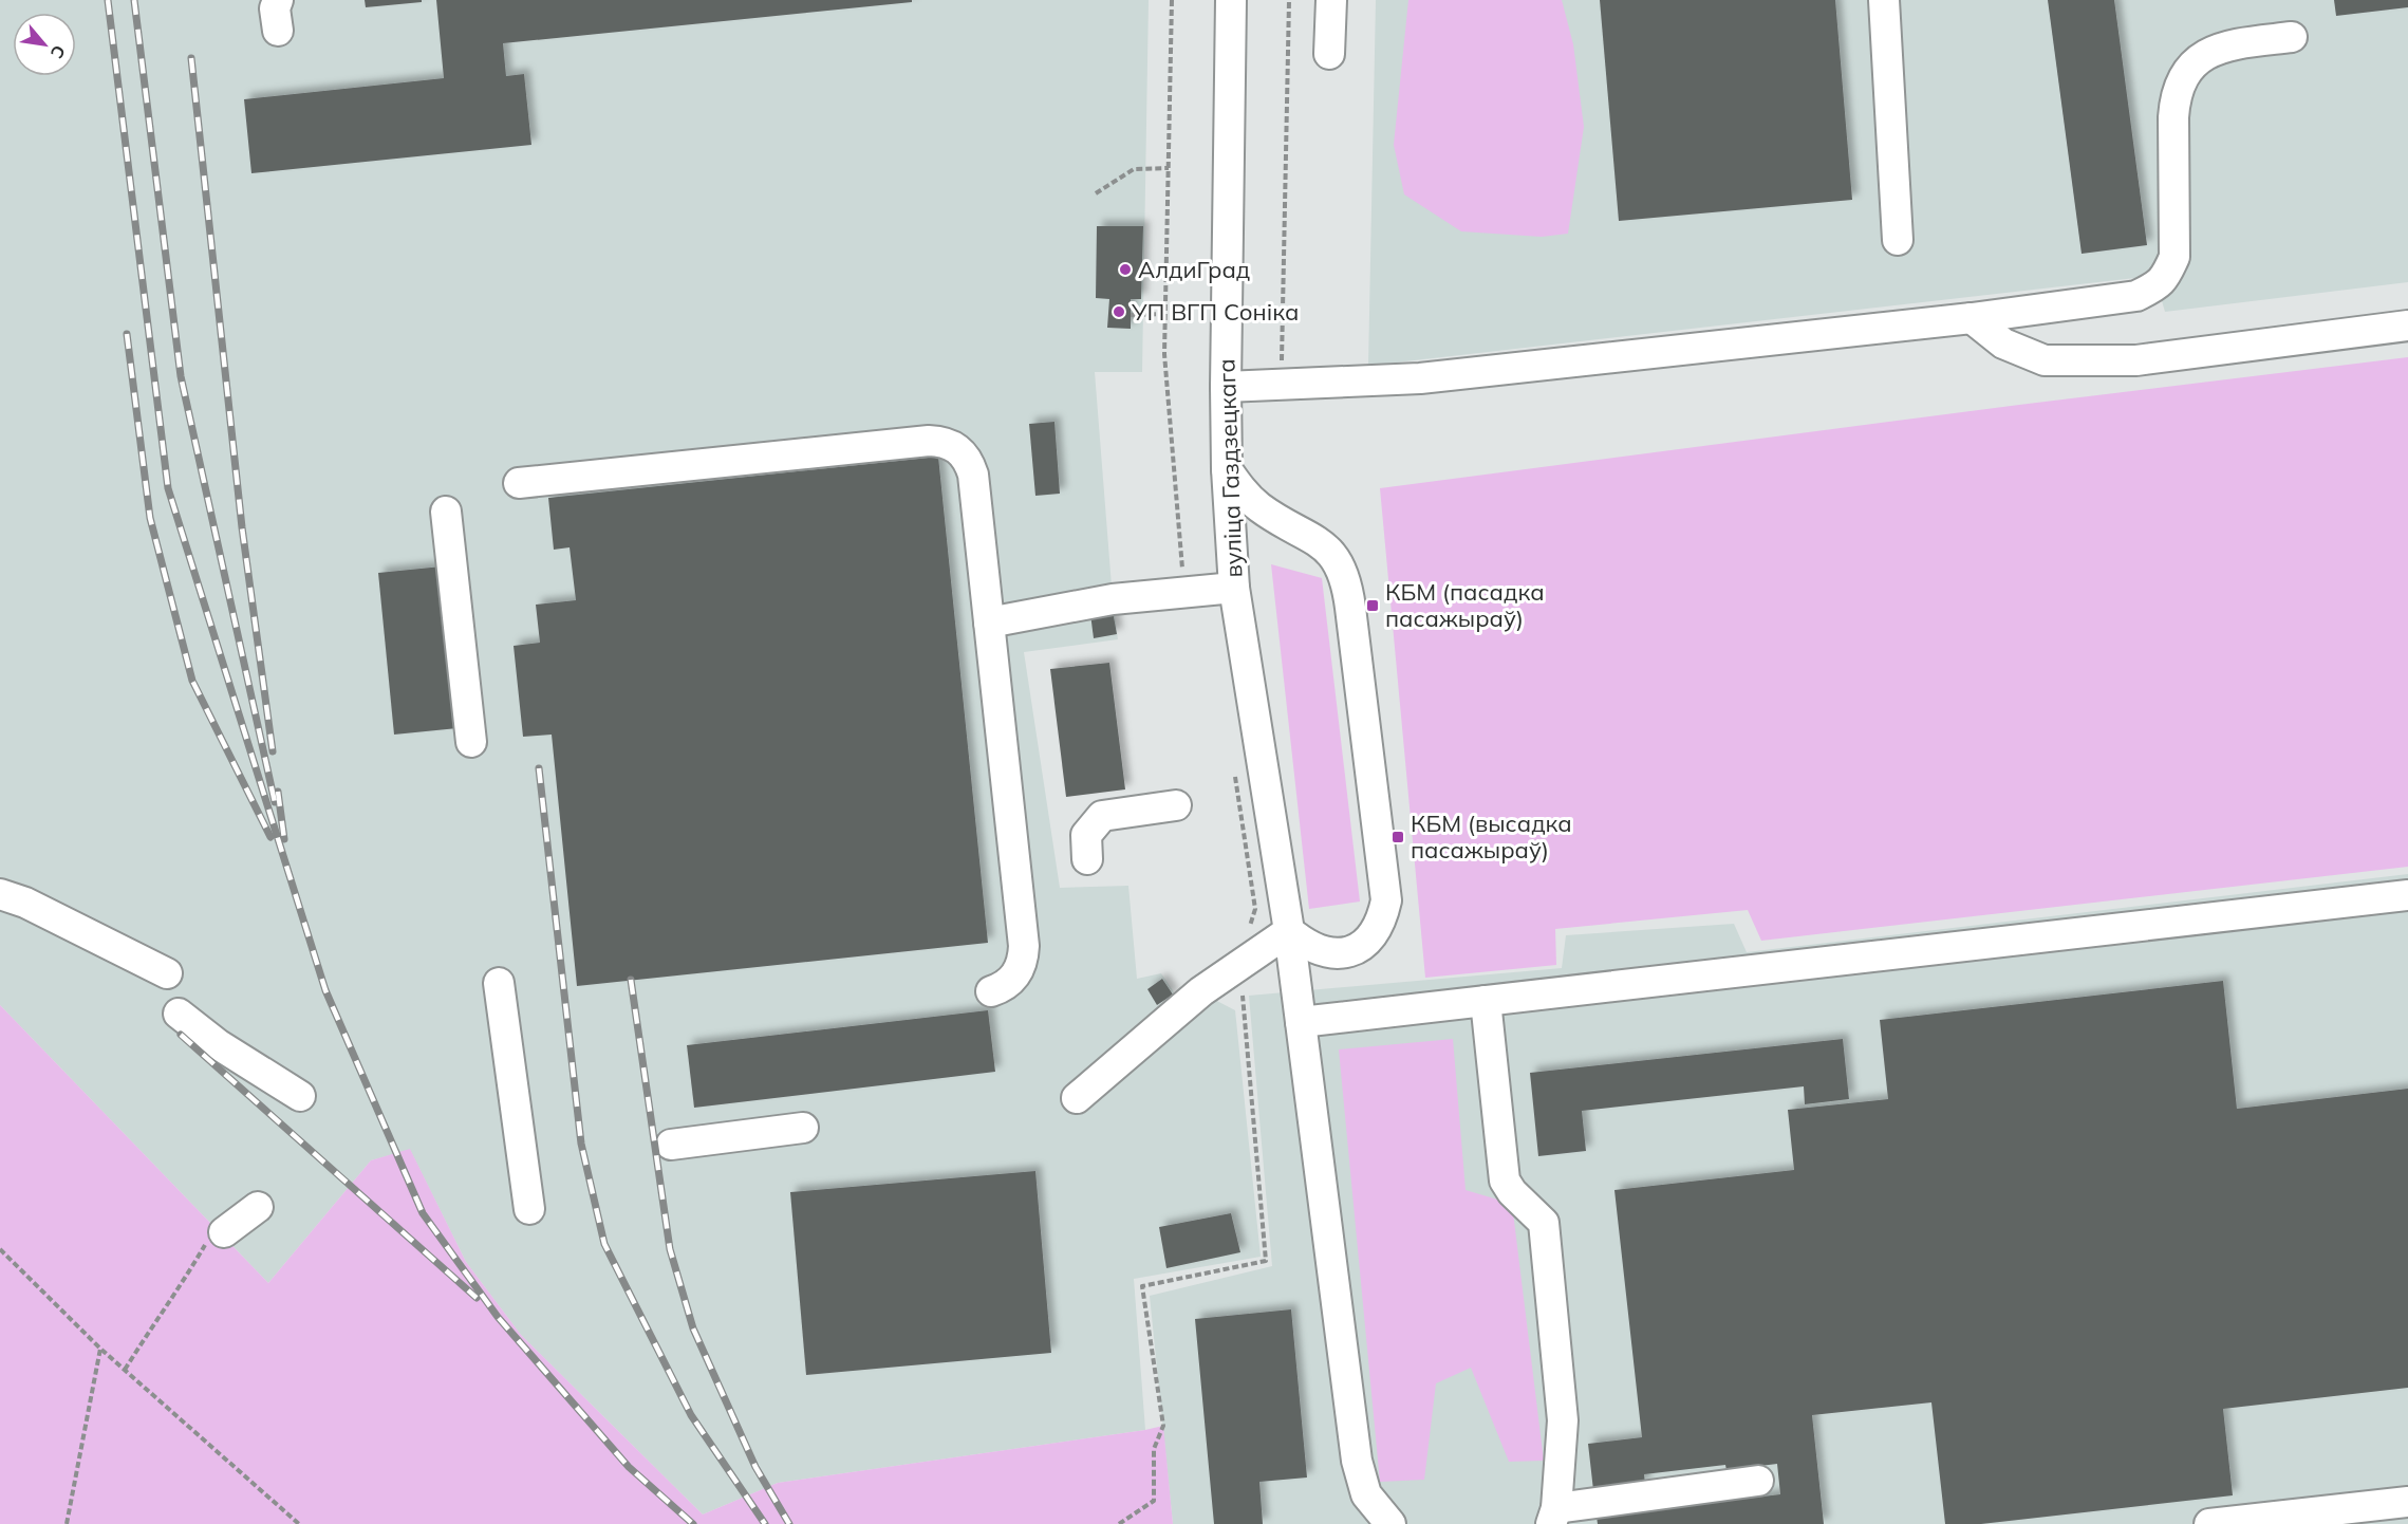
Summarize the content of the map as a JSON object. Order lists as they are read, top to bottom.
{
  "streets": {
    "street": ["вуліца Газдзецкага"]
  },
  "places": {
    "other": ["АлдиГрад", "УП ВГП Соніка"],
    "transit": ["КБМ (пасадка пасажыраў)", "КБМ (высадка пасажыраў)"]
  },
  "north": "bottom right"
}
